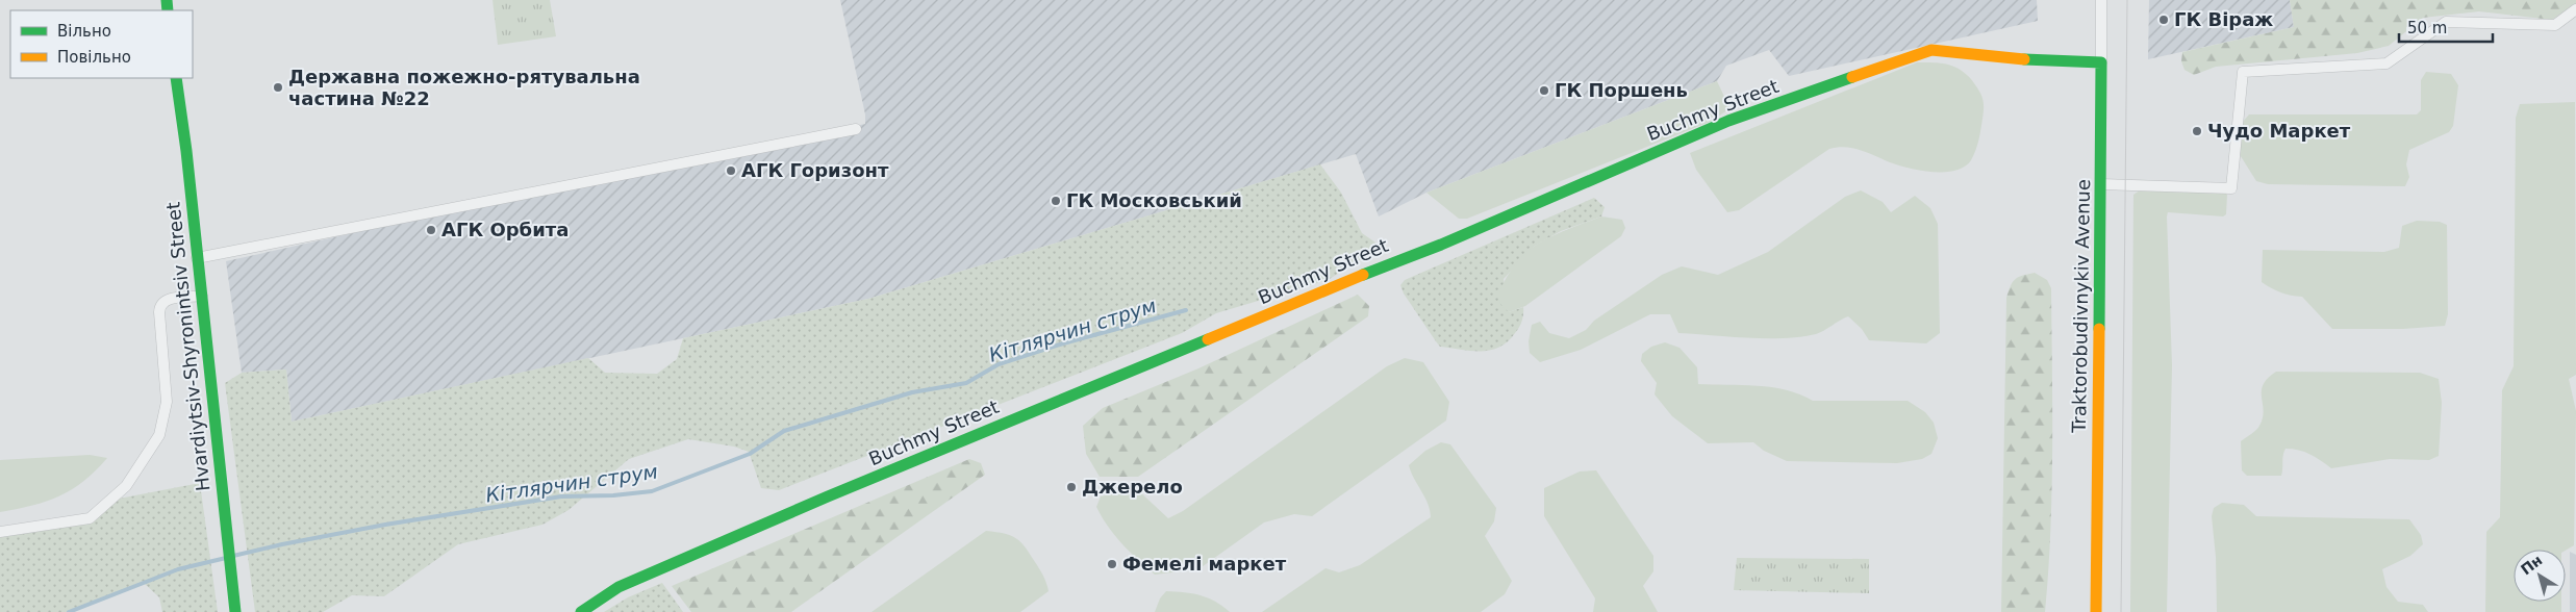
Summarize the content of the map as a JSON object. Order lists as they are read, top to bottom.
{
  "streets": {
    "street": ["Buchmy Street", "Traktorobudivnykiv Avenue", "Hvardiytsiv-Shyronintsiv Street"]
  },
  "crossings": [
    ["Buchmy Street", "Traktorobudivnykiv Avenue"]
  ],
  "water": ["Кітлярчин струм"],
  "places": [
    "ГК Віраж",
    "Державна пожежно-рятувальна частина №22",
    "ГК Поршень",
    "Чудо Маркет",
    "АГК Горизонт",
    "ГК Московський",
    "АГК Орбита",
    "Джерело",
    "Фемелі маркет"
  ],
  "legend": ["Вільно", "Повільно"],
  "scale_bar": "50 m",
  "north": "top left"
}
